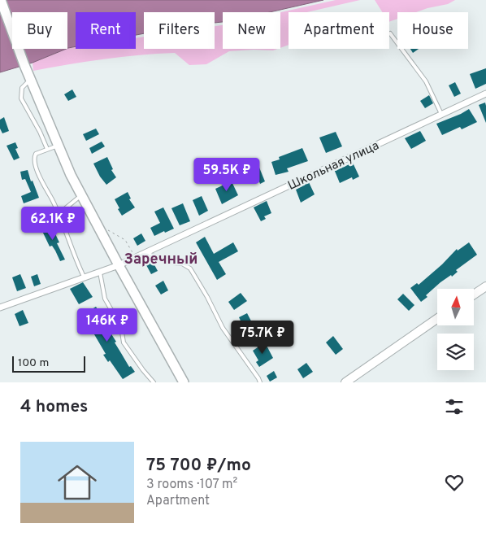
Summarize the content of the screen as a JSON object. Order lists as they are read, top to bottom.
{
  "streets": {
    "street": ["Школьная улица"]
  },
  "districts": ["Заречный"],
  "scale_bar": "100 m",
  "north": "top",
  "page": {
    "chip": [
      "Buy",
      "Rent",
      "Filters",
      "New",
      "Apartment",
      "House"
    ],
    "price": [
      "59.5K ₽",
      "62.1K ₽",
      "146K ₽",
      "75.7K ₽"
    ],
    "scale": "100 m",
    "heading": "4 homes",
    "list": [
      {
        "name": "75 700 ₽/mo",
        "note": "3 rooms · 107 m² · Apartment"
      }
    ]
  }
}
